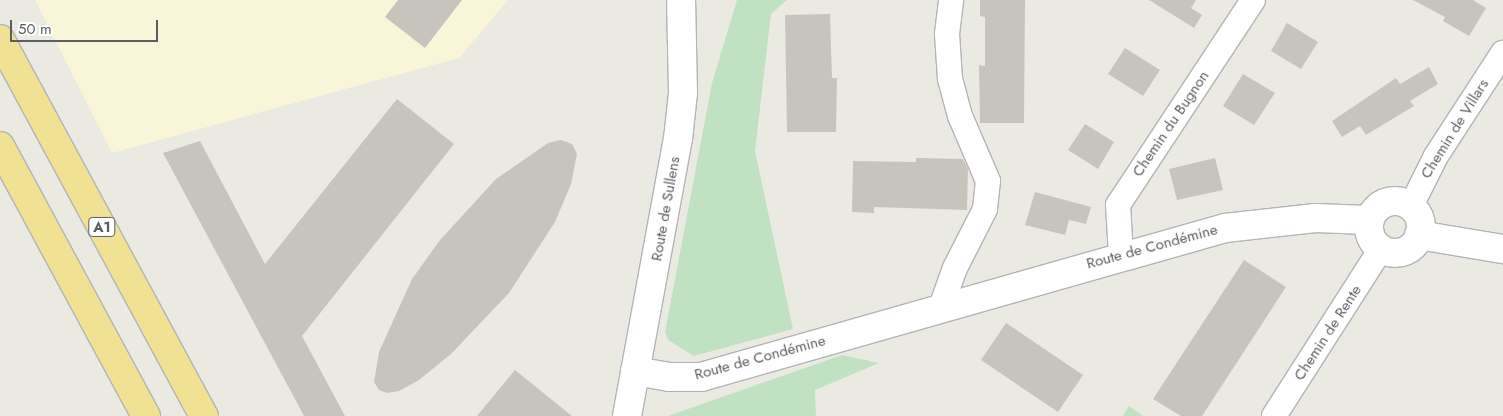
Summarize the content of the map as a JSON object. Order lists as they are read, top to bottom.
{
  "streets": {
    "highway": ["A1"],
    "street": [
      "Chemin du Bugnon",
      "Chemin de Villars",
      "Route de Sullens",
      "Route de Condémine",
      "Chemin de Rente"
    ]
  },
  "crossings": [
    ["Chemin du Bugnon", "Route de Condémine"],
    ["Chemin de Villars", "Route de Condémine"],
    ["Chemin de Villars", "Chemin de Rente"],
    ["Route de Sullens", "Route de Condémine"],
    ["Route de Condémine", "Chemin de Rente"]
  ],
  "scale_bar": "50 m"
}
